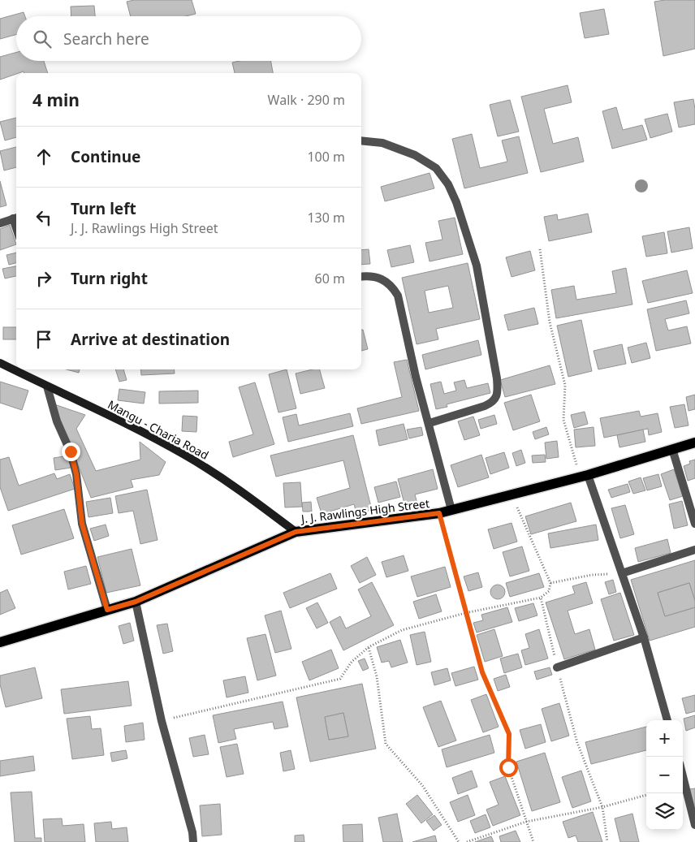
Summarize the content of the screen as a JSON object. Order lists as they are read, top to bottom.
{
  "streets": {
    "main road": ["J. J. Rawlings High Street"],
    "street": ["Mangu - Charia Road"]
  },
  "crossings": [
    ["Mangu - Charia Road", "J. J. Rawlings High Street"]
  ],
  "page": {
    "search": "Search here",
    "heading": ["4 min", "Walk · 290 m"],
    "list": [
      ["Continue", "100 m"],
      ["Turn left", "J. J. Rawlings High Street", "130 m"],
      ["Turn right", "60 m"],
      "Arrive at destination"
    ],
    "map_buttons": ["+", "−"]
  }
}
